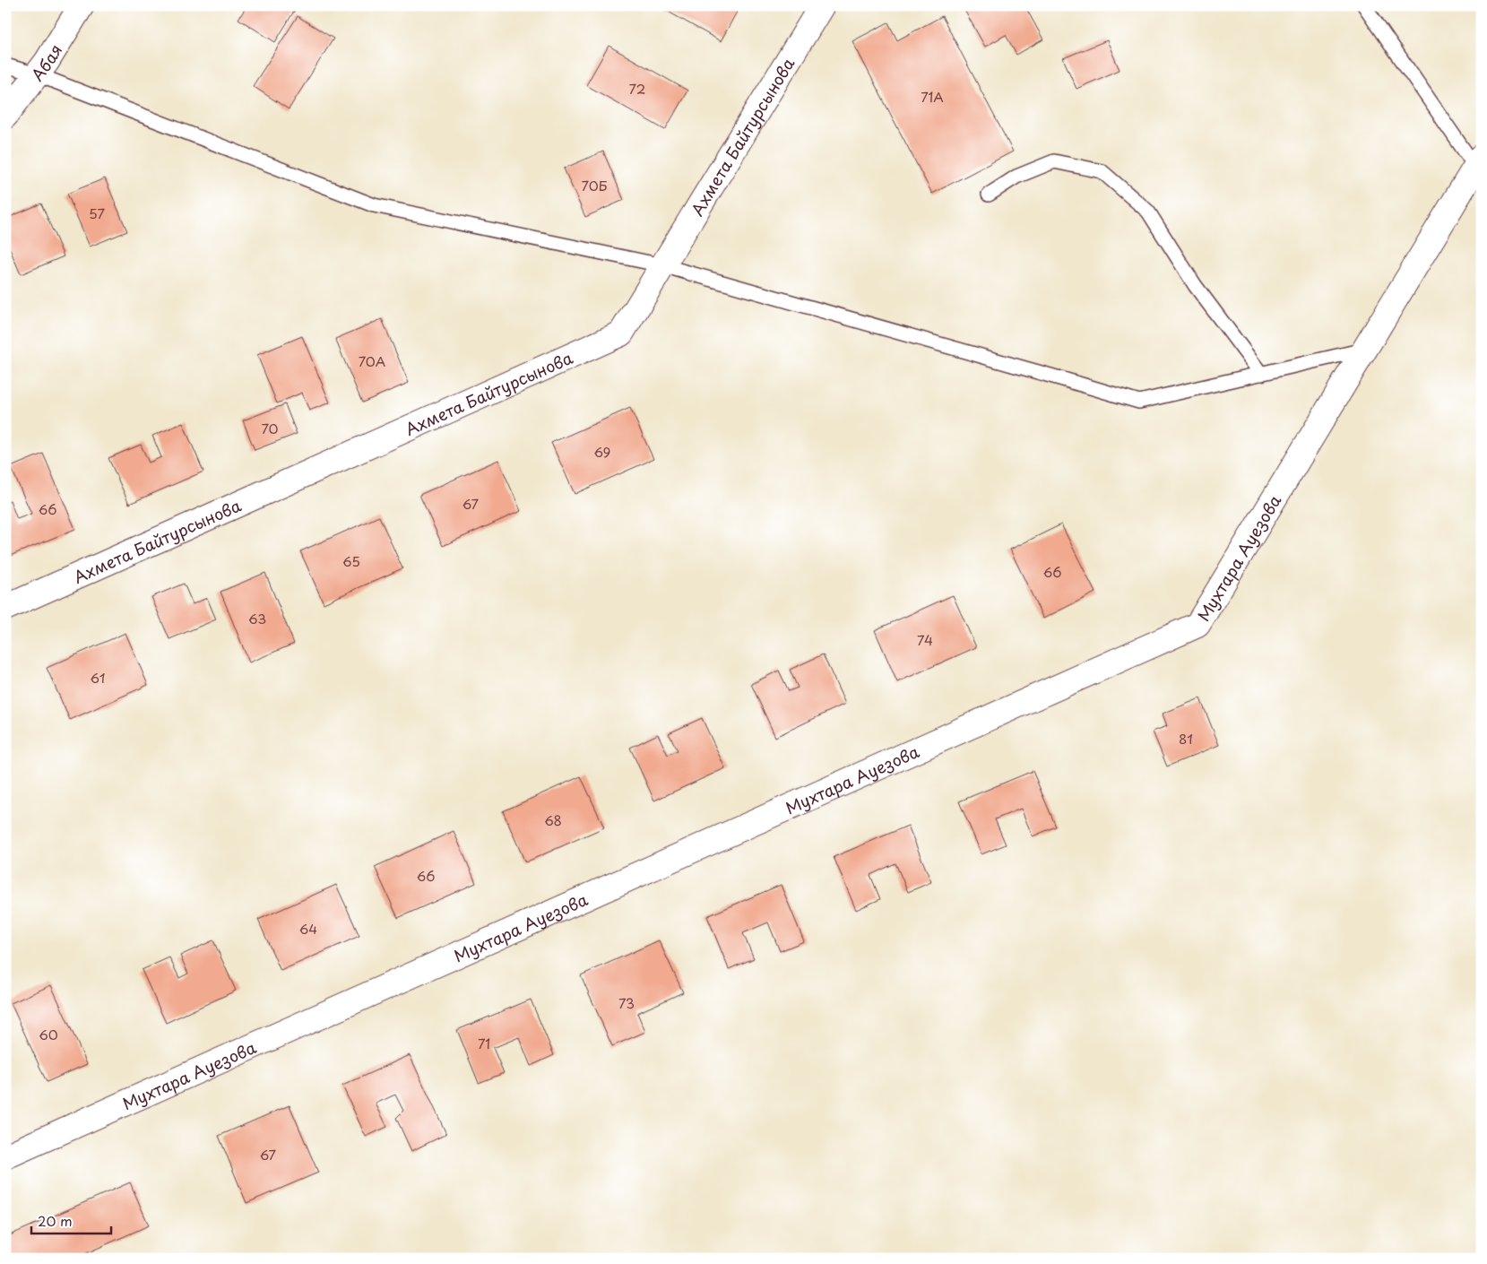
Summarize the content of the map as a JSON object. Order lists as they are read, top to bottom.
{
  "streets": {
    "street": ["Абая", "Ахмета Байтурсынова", "Мухтара Ауезова"]
  },
  "house_numbers": [
    "72",
    "71А",
    "70Б",
    "57",
    "70А",
    "70",
    "69",
    "67",
    "66",
    "65",
    "66",
    "63",
    "74",
    "61",
    "81",
    "68",
    "66",
    "64",
    "73",
    "60",
    "71",
    "67"
  ],
  "scale_bar": "20 m"
}
